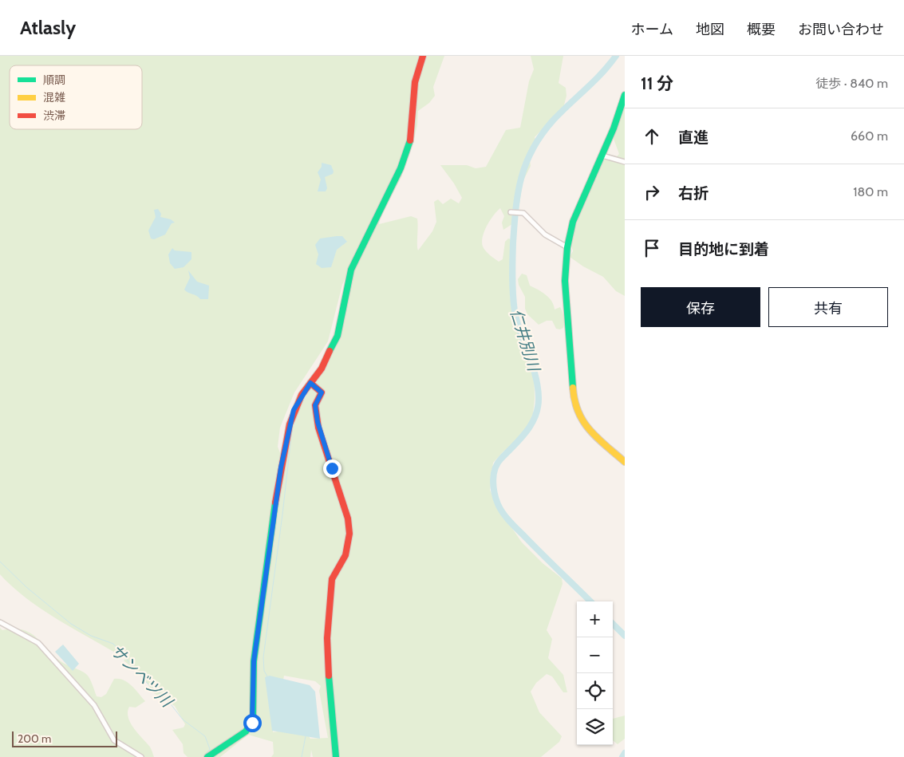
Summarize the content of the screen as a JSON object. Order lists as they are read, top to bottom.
{
  "water": ["仁井別川", "サンベツ川"],
  "legend": ["順調", "混雑", "渋滞"],
  "scale_bar": "200 m",
  "page": {
    "header": "Atlasly",
    "nav": [
      "ホーム",
      "地図",
      "概要",
      "お問い合わせ"
    ],
    "heading": ["11 分", "徒歩 · 840 m"],
    "list": [
      ["直進", "660 m"],
      ["右折", "180 m"],
      "目的地に到着"
    ],
    "buttons": ["保存", "共有"],
    "map_buttons": ["+", "−"],
    "scale": "200 m"
  }
}
